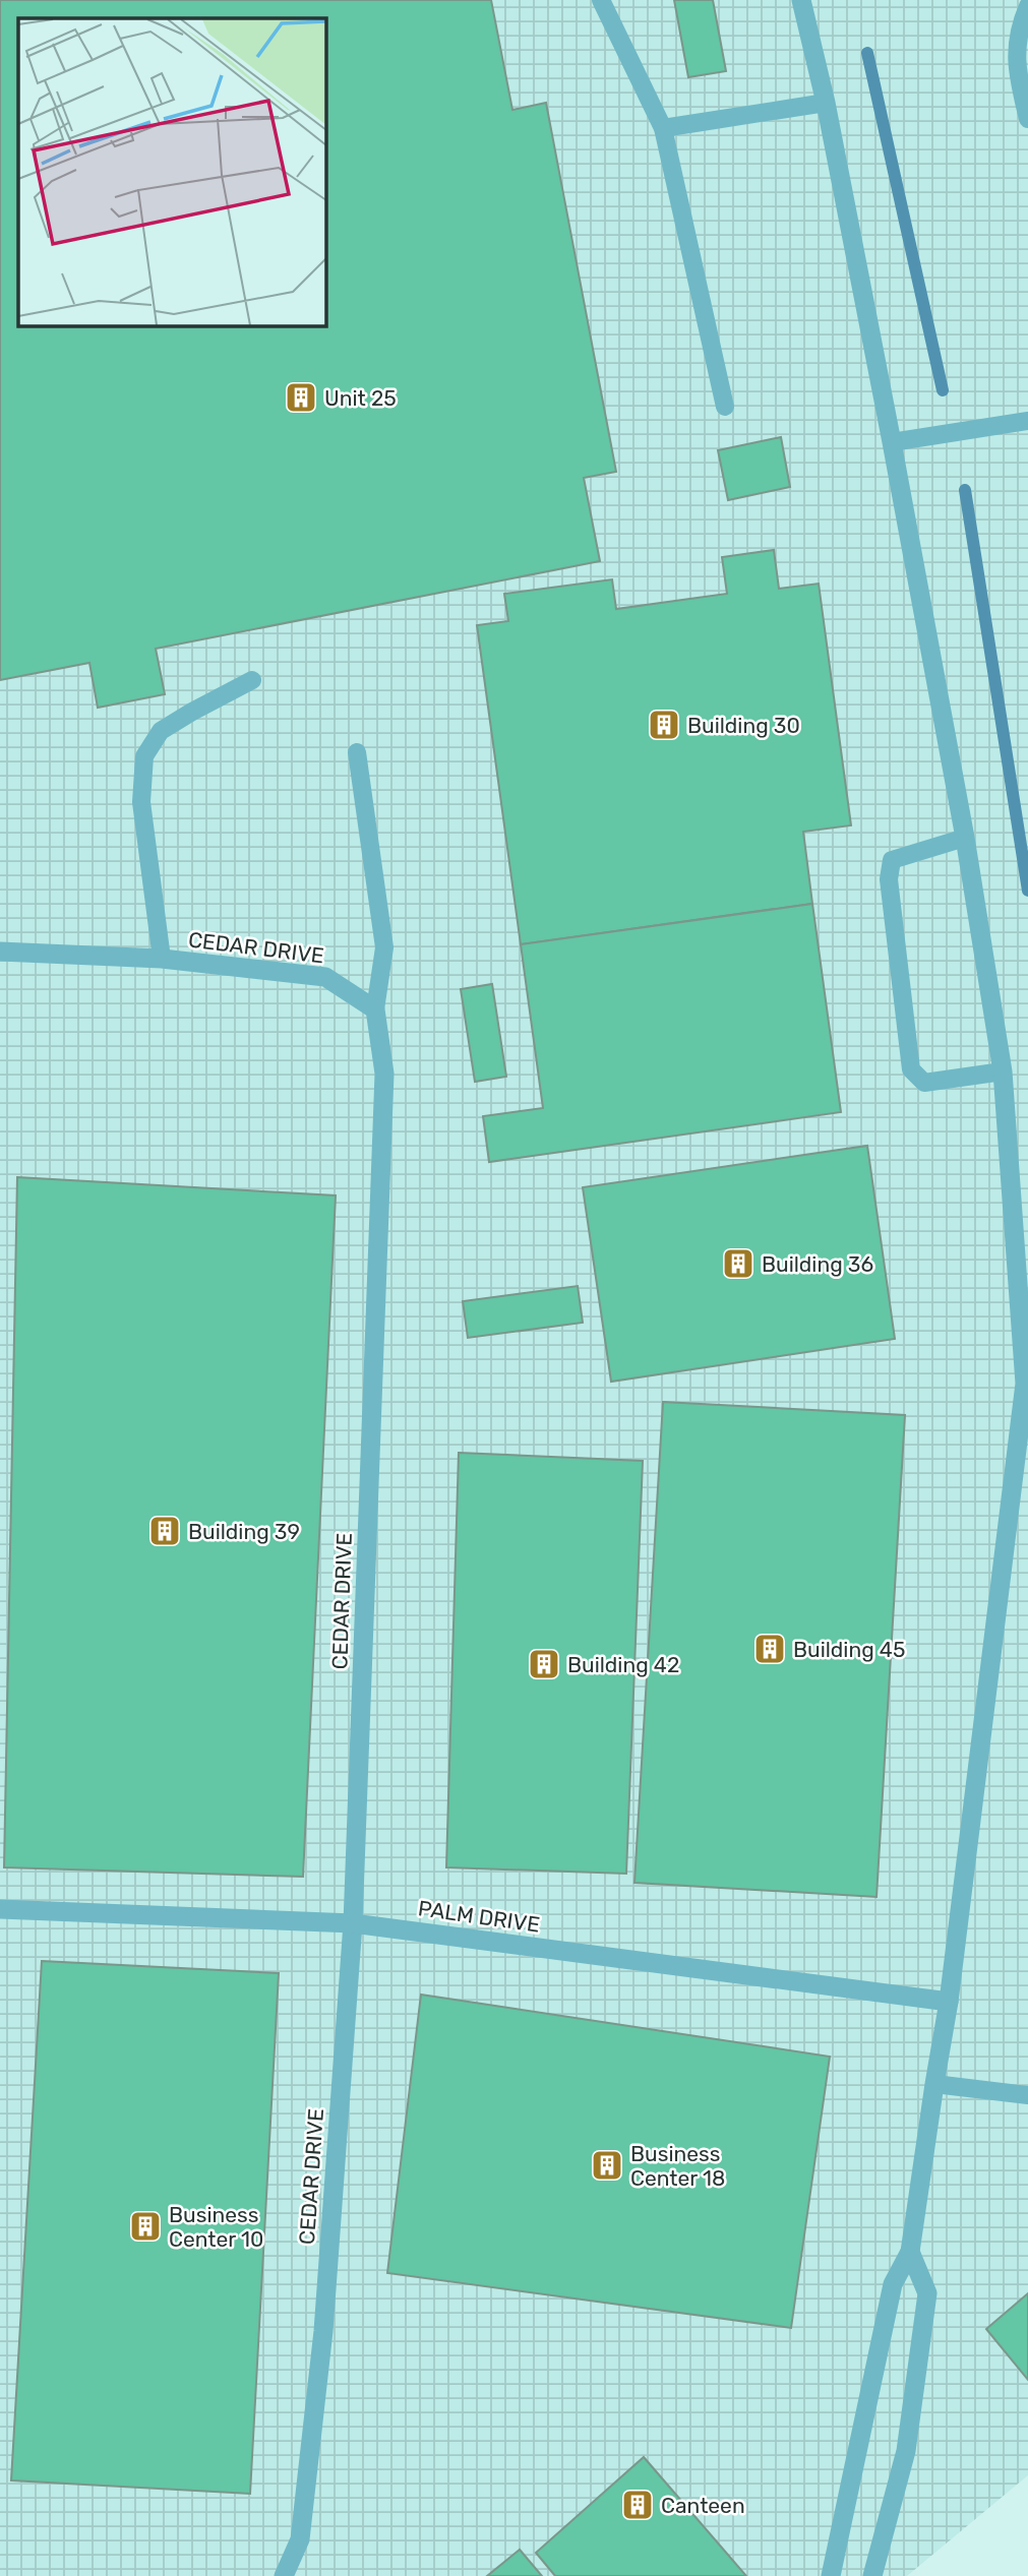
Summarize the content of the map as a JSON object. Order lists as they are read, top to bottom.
{
  "streets": {
    "street": ["CEDAR DRIVE", "PALM DRIVE"]
  },
  "crossings": [
    ["CEDAR DRIVE", "PALM DRIVE"]
  ],
  "places": {
    "building": [
      "Unit 25",
      "Building 30",
      "Building 36",
      "Building 39",
      "Building 45",
      "Building 42",
      "Business Center 18",
      "Business Center 10",
      "Canteen"
    ]
  }
}
